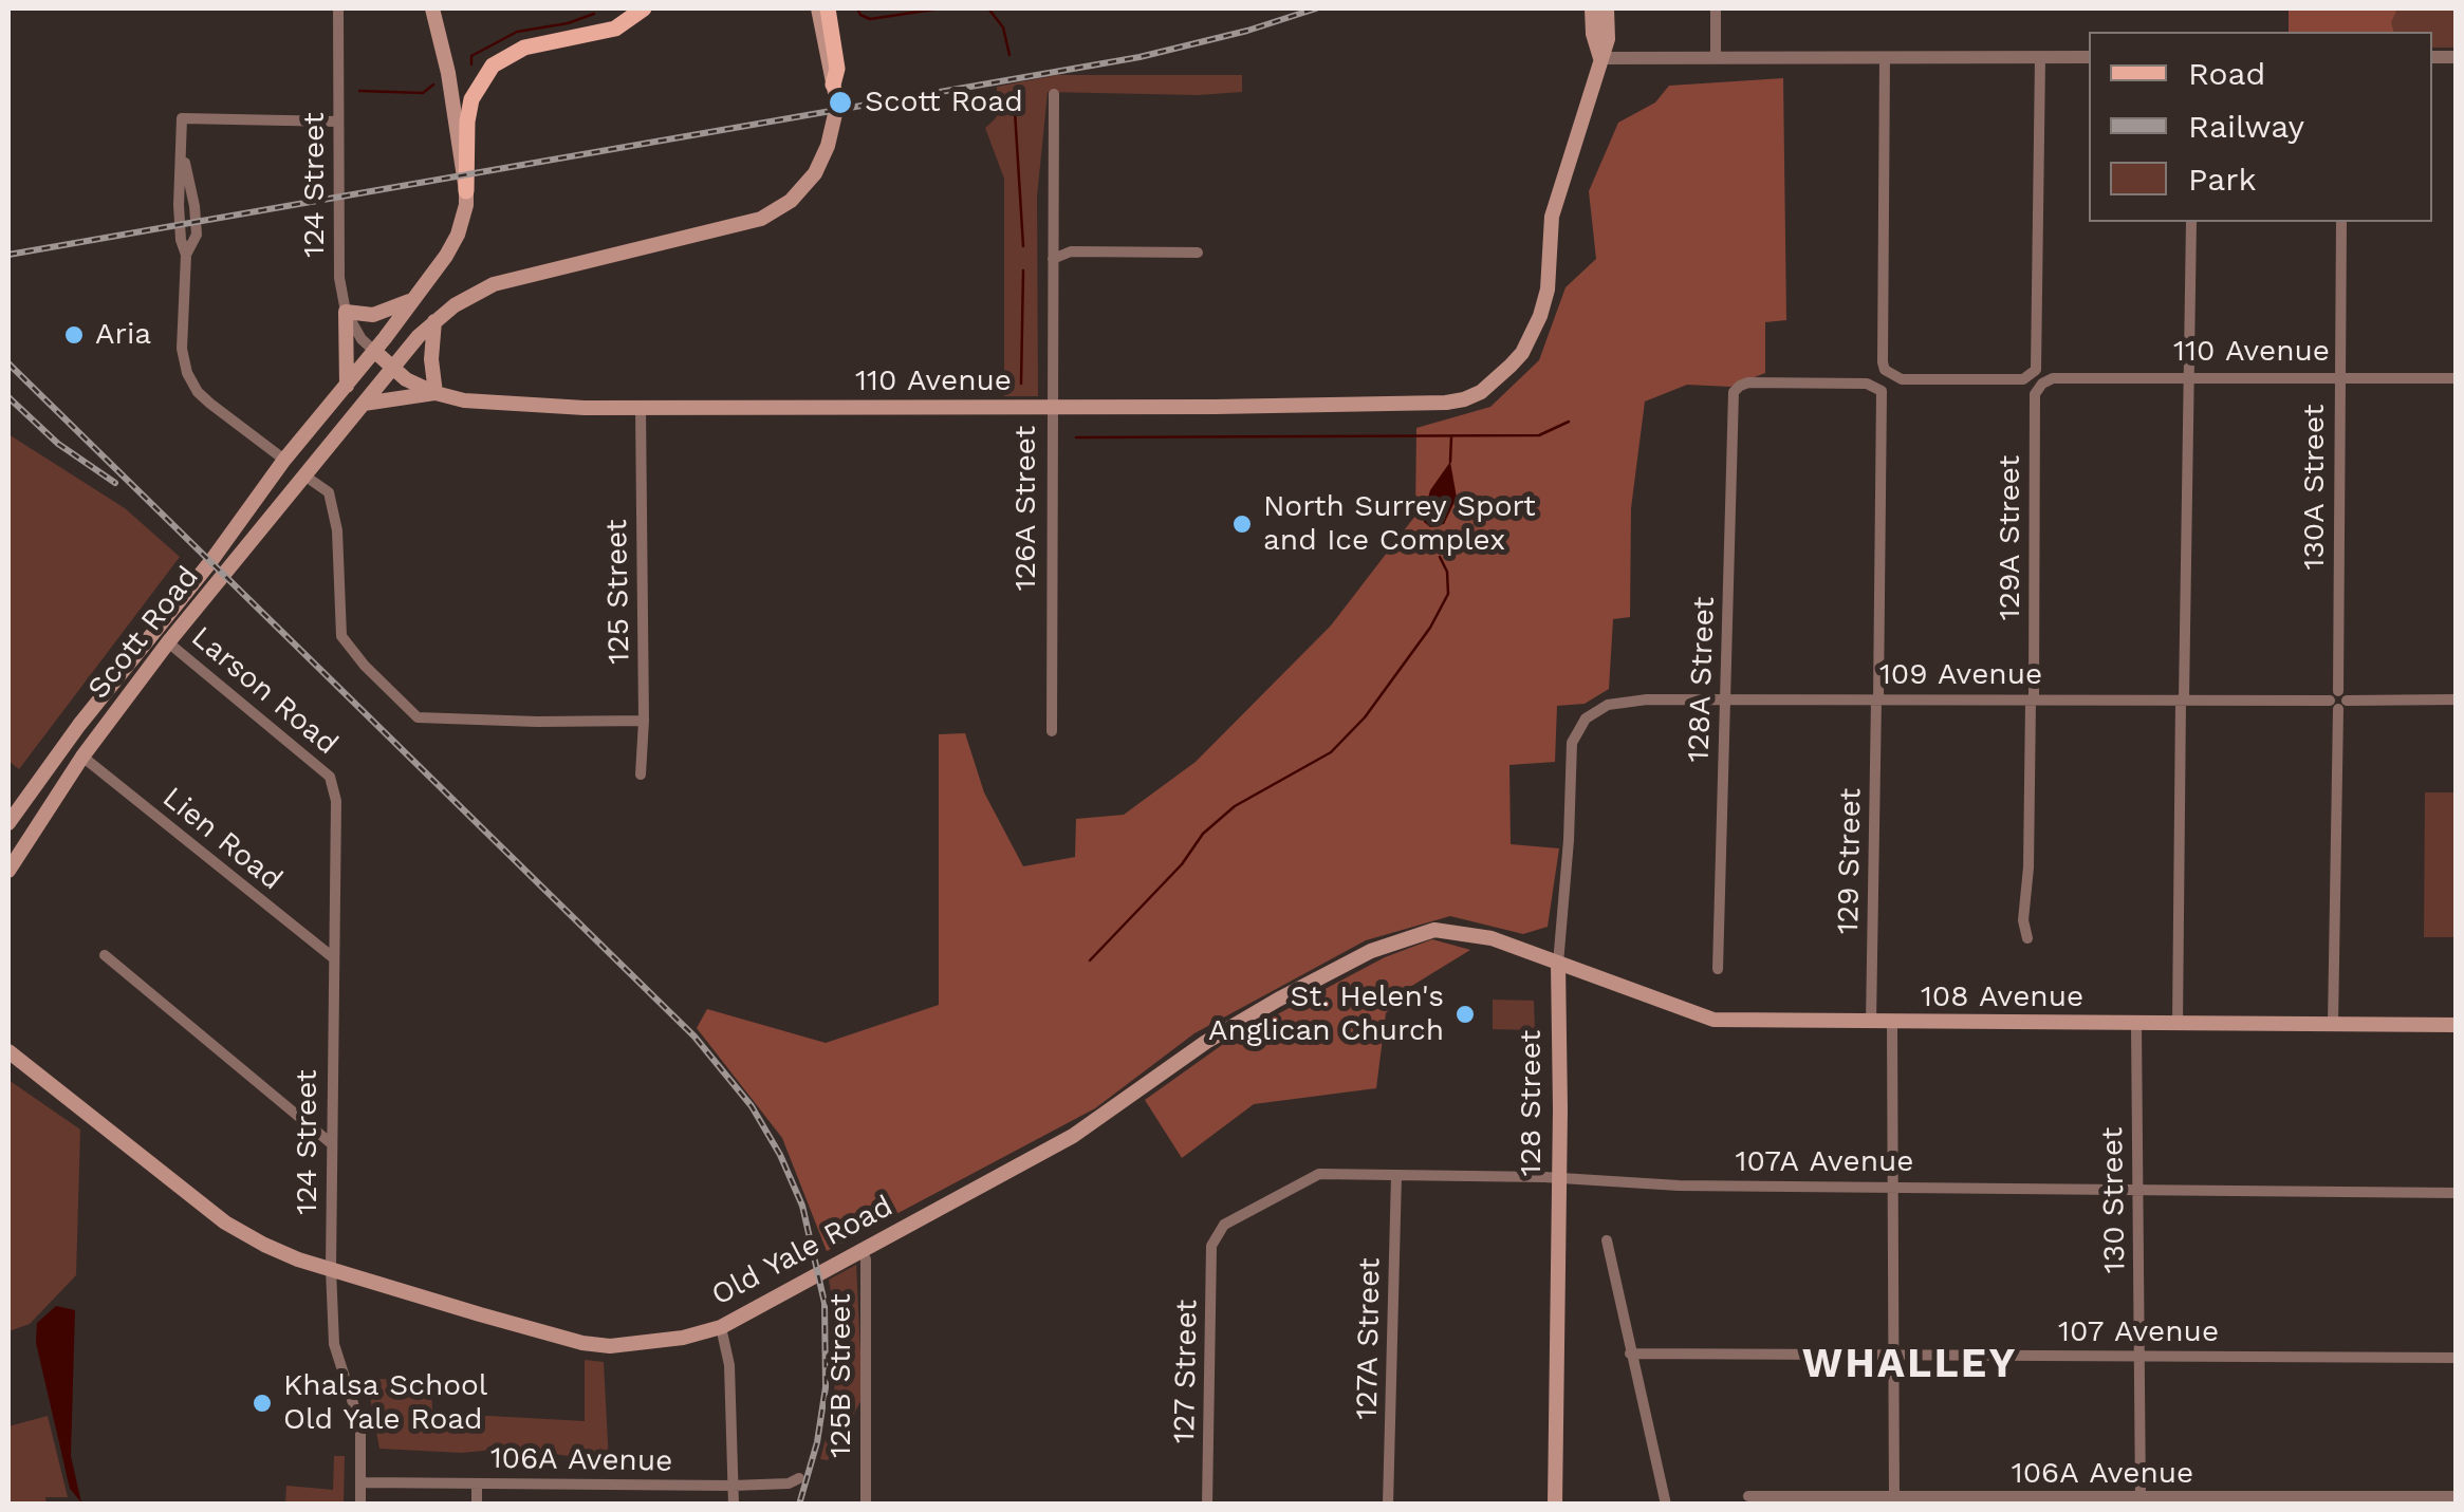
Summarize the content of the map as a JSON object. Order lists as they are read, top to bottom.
{
  "streets": {
    "main road": [
      "110 Avenue",
      "Scott Road",
      "108 Avenue",
      "128 Street",
      "Old Yale Road"
    ],
    "street": [
      "124 Street",
      "130A Street",
      "126A Street",
      "129A Street",
      "125 Street",
      "109 Avenue",
      "128A Street",
      "Larson Road",
      "Lien Road",
      "129 Street",
      "107A Avenue",
      "130 Street",
      "107 Avenue",
      "127A Street",
      "127 Street",
      "125B Street",
      "106A Avenue"
    ]
  },
  "crossings": [
    ["124 Street", "110 Avenue"],
    ["124 Street", "Scott Road"],
    ["124 Street", "Larson Road"],
    ["124 Street", "Lien Road"],
    ["124 Street", "Old Yale Road"],
    ["124 Street", "106A Avenue"],
    ["110 Avenue", "130A Street"],
    ["110 Avenue", "126A Street"],
    ["110 Avenue", "129A Street"],
    ["110 Avenue", "125 Street"],
    ["110 Avenue", "Scott Road"],
    ["130A Street", "109 Avenue"],
    ["130A Street", "108 Avenue"],
    ["129A Street", "109 Avenue"],
    ["Scott Road", "Larson Road"],
    ["Scott Road", "Lien Road"],
    ["109 Avenue", "128A Street"],
    ["109 Avenue", "129 Street"],
    ["109 Avenue", "128 Street"],
    ["128A Street", "129 Street"],
    ["129 Street", "108 Avenue"],
    ["108 Avenue", "128 Street"],
    ["108 Avenue", "130 Street"],
    ["108 Avenue", "Old Yale Road"],
    ["128 Street", "107A Avenue"],
    ["128 Street", "Old Yale Road"],
    ["107A Avenue", "130 Street"],
    ["107A Avenue", "127A Street"],
    ["107A Avenue", "127 Street"],
    ["130 Street", "107 Avenue"],
    ["130 Street", "106A Avenue"],
    ["Old Yale Road", "125B Street"]
  ],
  "districts": ["WHALLEY"],
  "places": [
    "Scott Road",
    "Aria",
    "North Surrey Sport and Ice Complex",
    "St. Helen's Anglican Church",
    "Khalsa School Old Yale Road"
  ],
  "legend": ["Road", "Railway", "Park"]
}
